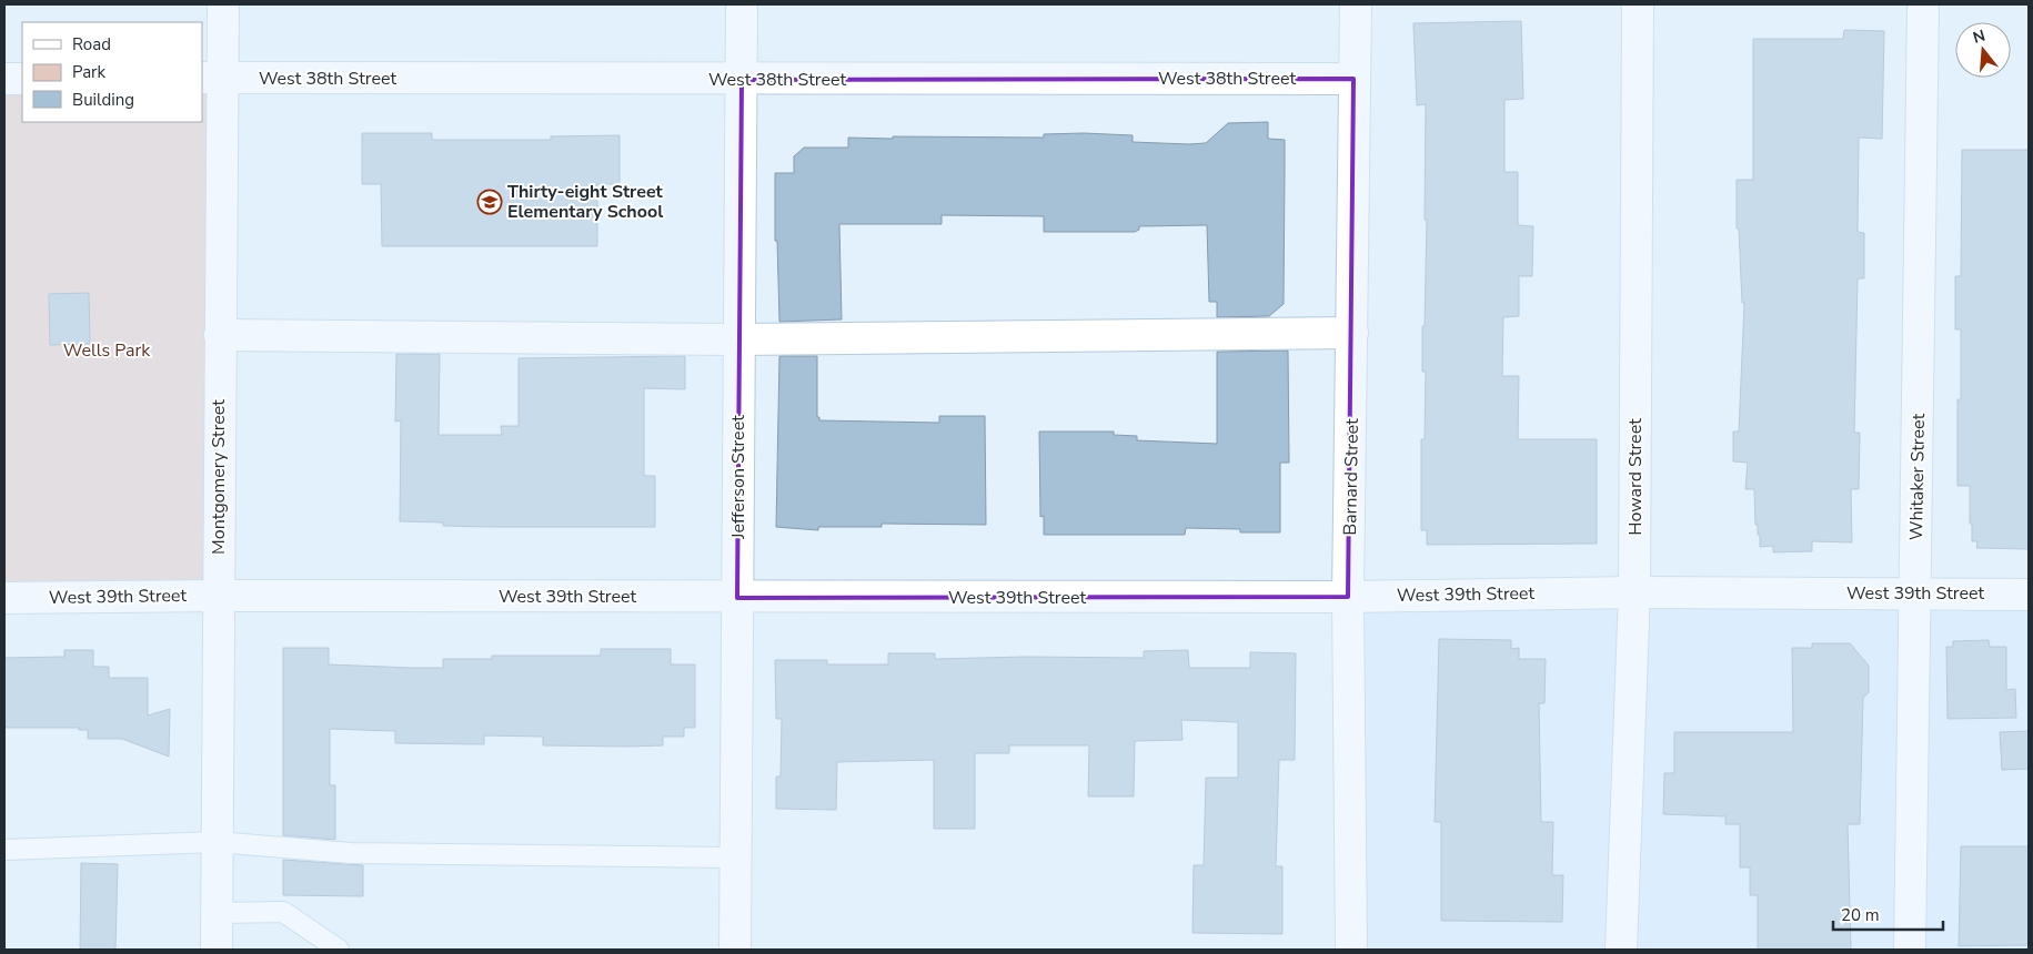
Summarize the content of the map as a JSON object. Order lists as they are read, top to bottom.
{
  "streets": {
    "street": [
      "West 38th Street",
      "Montgomery Street",
      "Jefferson Street",
      "Barnard Street",
      "Howard Street",
      "Whitaker Street",
      "West 39th Street"
    ]
  },
  "crossings": [
    ["West 38th Street", "Montgomery Street"],
    ["West 38th Street", "Jefferson Street"],
    ["West 38th Street", "Barnard Street"],
    ["Montgomery Street", "West 39th Street"],
    ["Jefferson Street", "West 39th Street"],
    ["Barnard Street", "West 39th Street"],
    ["Howard Street", "West 39th Street"],
    ["Whitaker Street", "West 39th Street"]
  ],
  "parks": ["Wells Park"],
  "places": {
    "school or university": ["Thirty-eight Street Elementary School"]
  },
  "legend": ["Road", "Park", "Building"],
  "scale_bar": "20 m",
  "north": "top"
}
